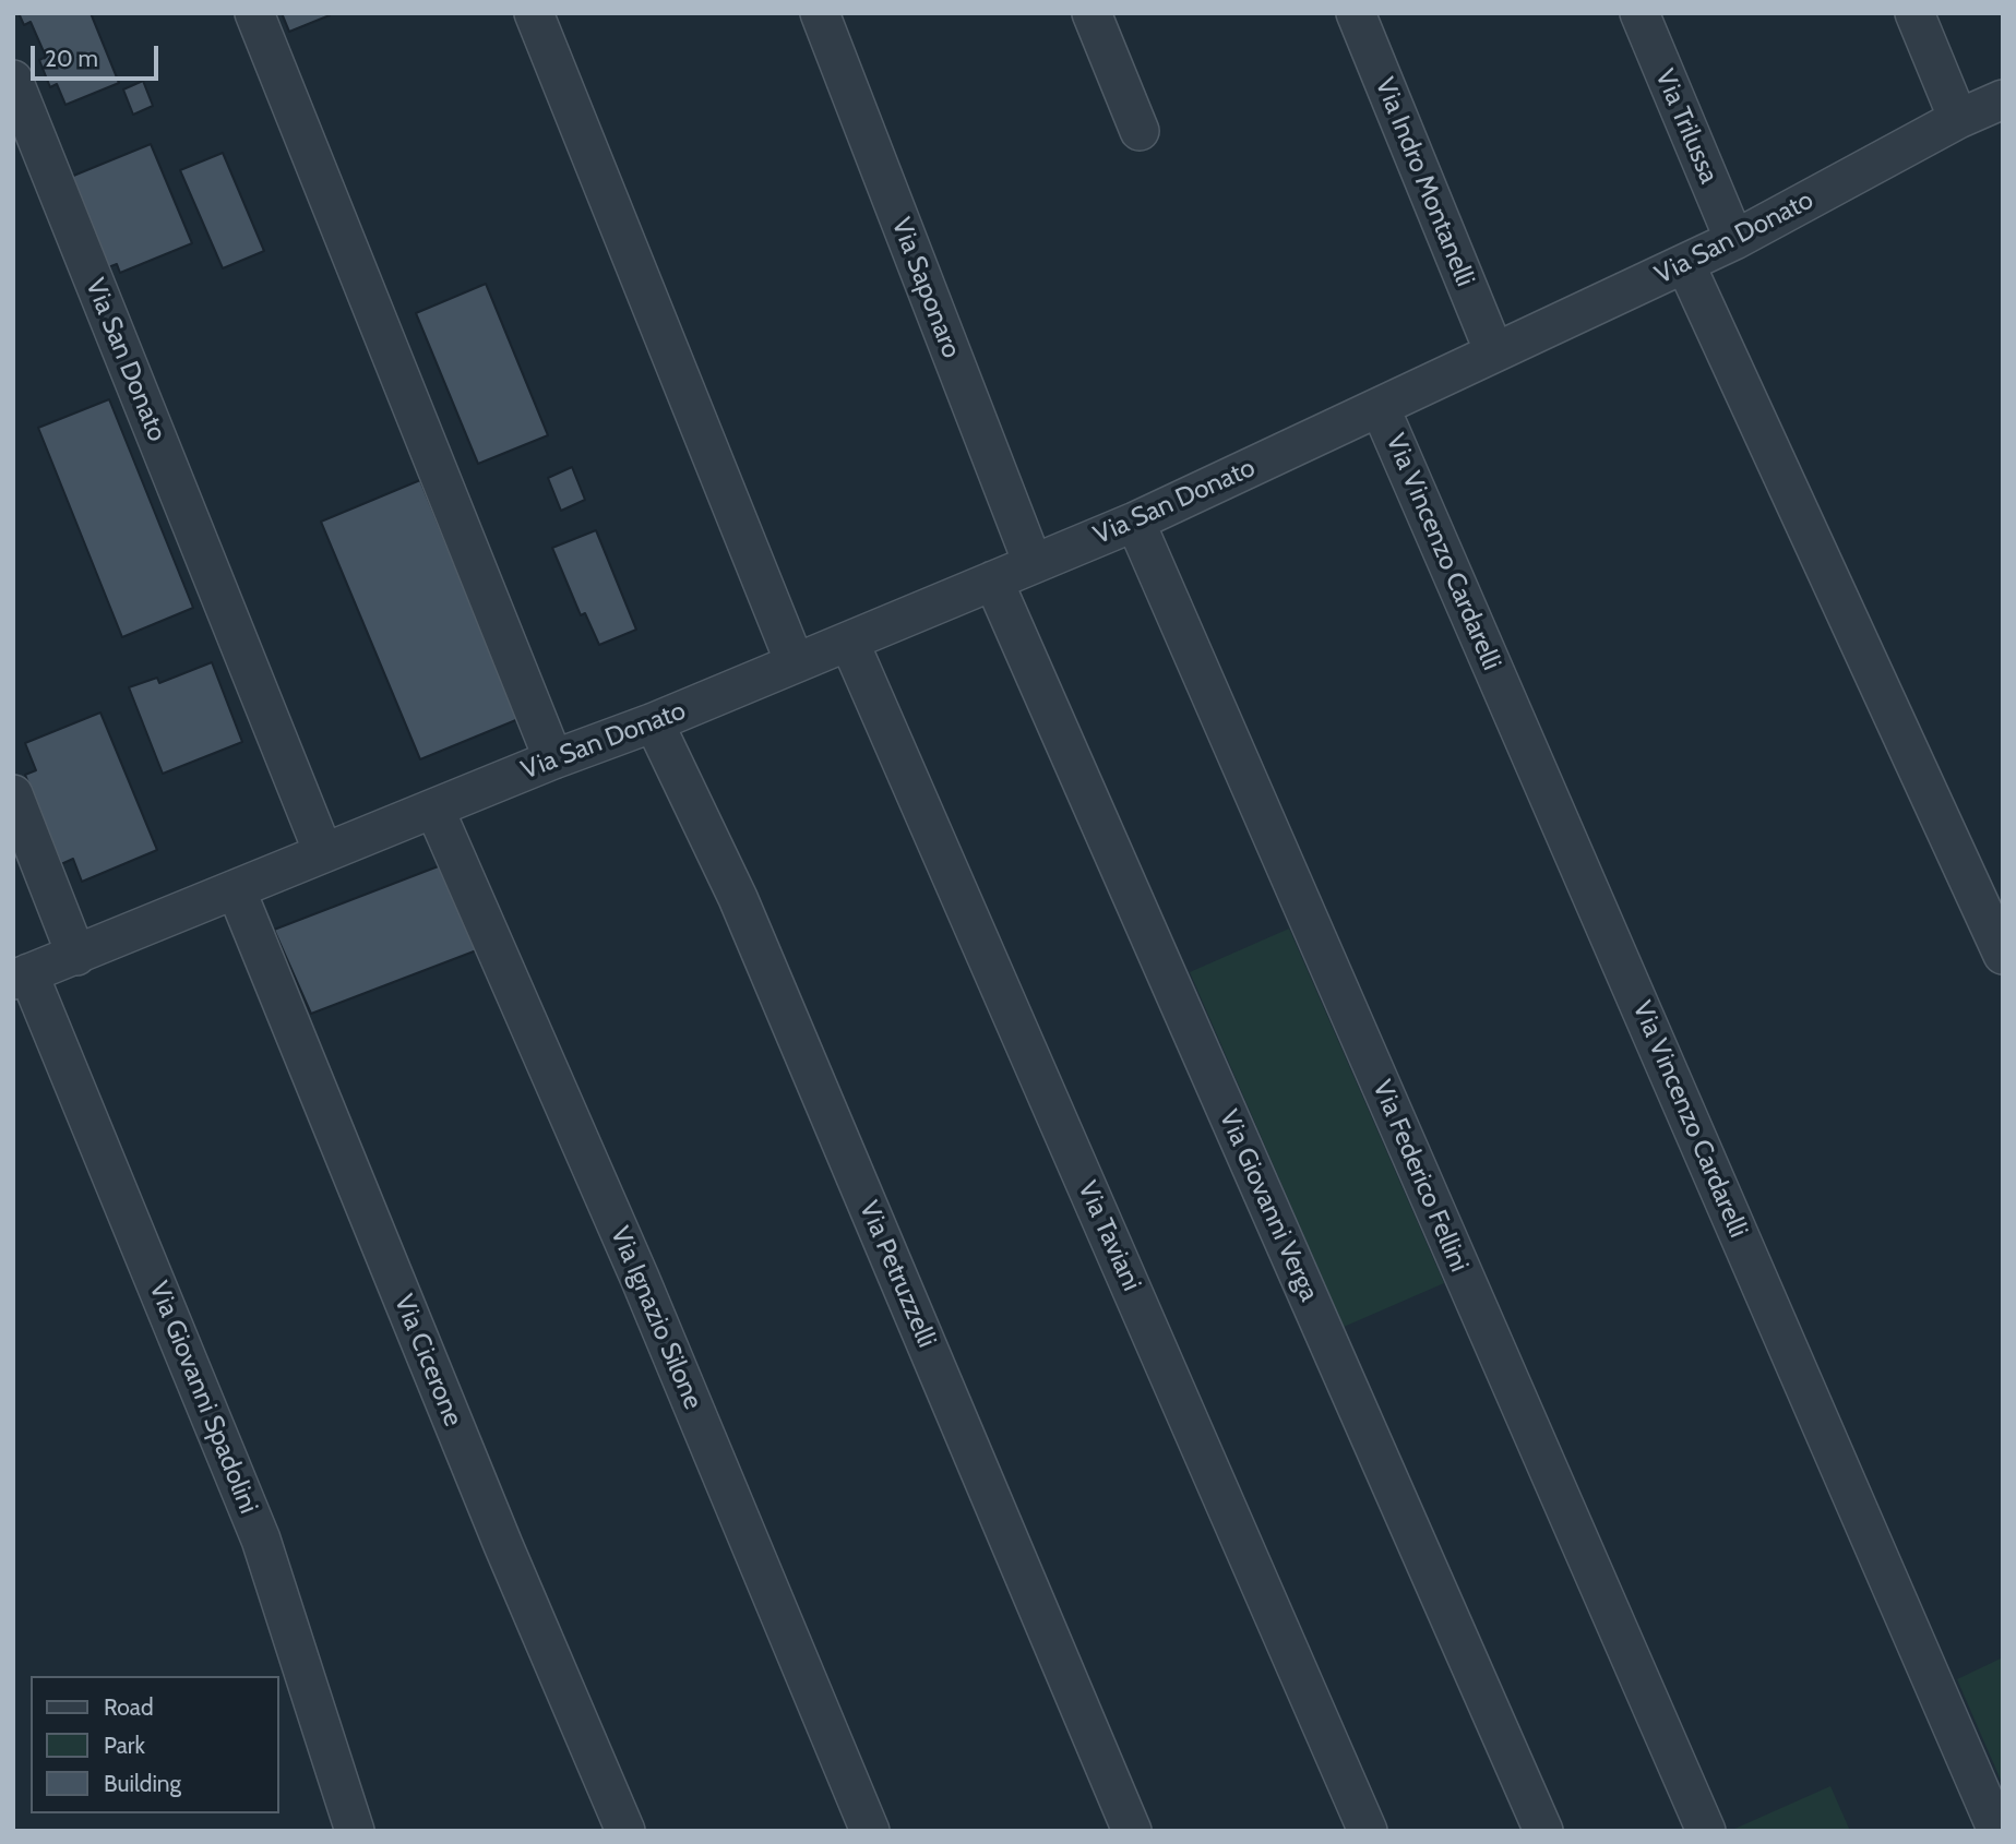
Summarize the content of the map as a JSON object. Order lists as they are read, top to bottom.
{
  "streets": {
    "street": [
      "Via Trilussa",
      "Via Indro Montanelli",
      "Via San Donato",
      "Via Saponaro",
      "Via Vincenzo Cardarelli",
      "Via Federico Fellini",
      "Via Giovanni Verga",
      "Via Taviani",
      "Via Petruzzelli",
      "Via Ignazio Silone",
      "Via Cicerone",
      "Via Giovanni Spadolini"
    ]
  },
  "crossings": [
    ["Via Trilussa", "Via San Donato"],
    ["Via Indro Montanelli", "Via San Donato"],
    ["Via San Donato", "Via Saponaro"],
    ["Via San Donato", "Via Vincenzo Cardarelli"],
    ["Via San Donato", "Via Federico Fellini"],
    ["Via San Donato", "Via Giovanni Verga"],
    ["Via San Donato", "Via Taviani"],
    ["Via San Donato", "Via Petruzzelli"],
    ["Via San Donato", "Via Ignazio Silone"],
    ["Via San Donato", "Via Cicerone"],
    ["Via San Donato", "Via Giovanni Spadolini"]
  ],
  "legend": ["Road", "Park", "Building"],
  "scale_bar": "20 m"
}
